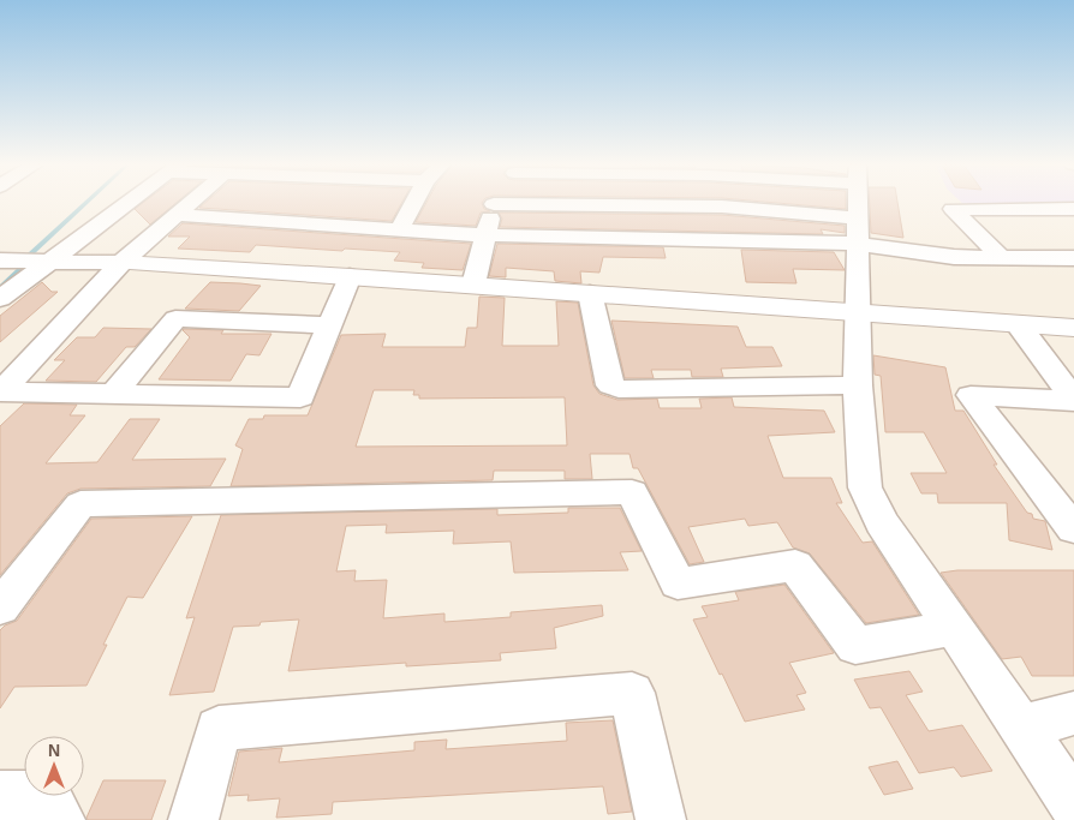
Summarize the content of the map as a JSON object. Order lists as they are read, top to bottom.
{
  "north": "top"
}
